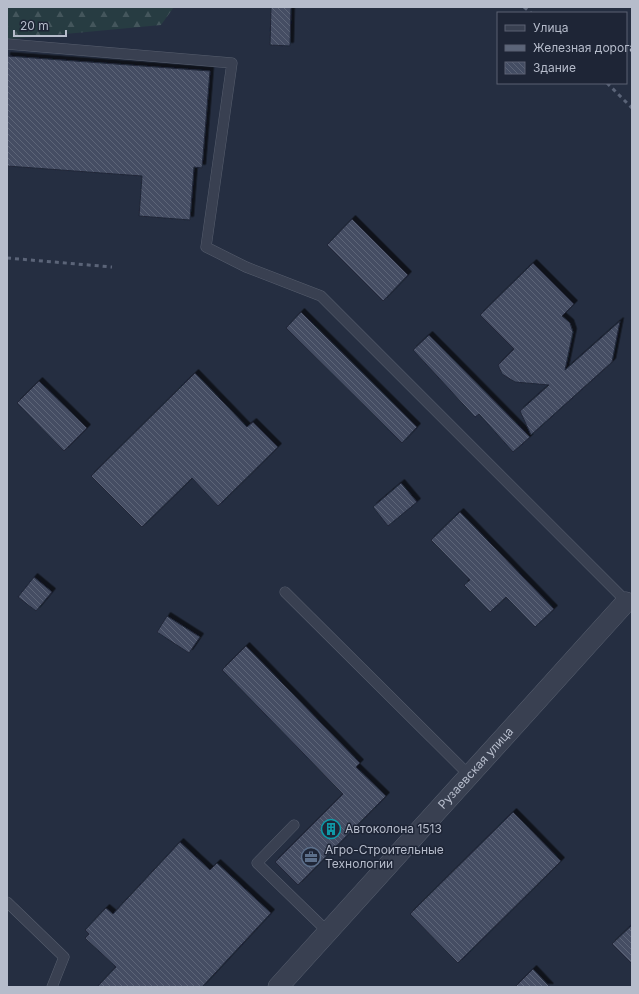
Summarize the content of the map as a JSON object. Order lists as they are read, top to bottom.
{
  "streets": {
    "street": ["Рузаевская улица"]
  },
  "places": {
    "building": ["Автоколона 1513"],
    "office": ["Агро-Строительные Технологии"]
  },
  "legend": ["Улица", "Железная дорога", "Здание"],
  "scale_bar": "20 m"
}
